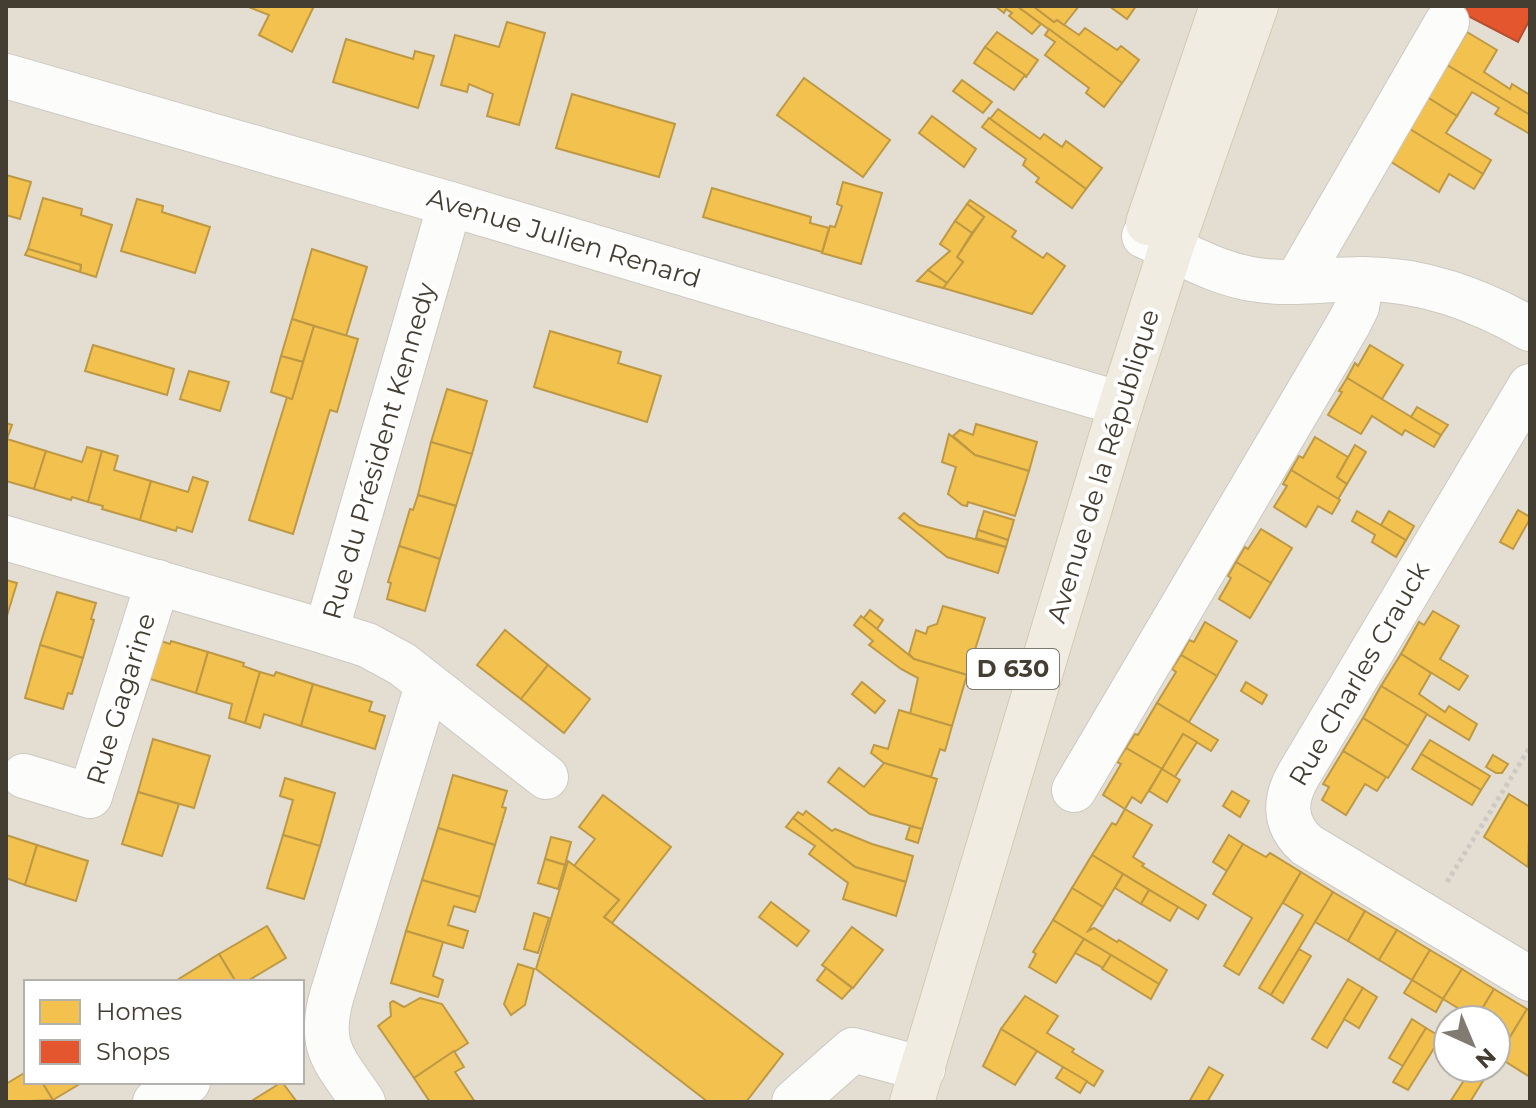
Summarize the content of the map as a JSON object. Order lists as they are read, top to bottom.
{
  "streets": {
    "main road": ["Avenue de la République", "D 630"],
    "street": [
      "Avenue Julien Renard",
      "Rue du Président Kennedy",
      "Rue Charles Crauck",
      "Rue Gagarine"
    ]
  },
  "crossings": [
    ["Avenue Julien Renard", "Rue du Président Kennedy"],
    ["Avenue Julien Renard", "Avenue de la République"],
    ["Rue du Président Kennedy", "Rue Gagarine"]
  ],
  "legend": ["Homes", "Shops"],
  "north": "bottom right"
}
